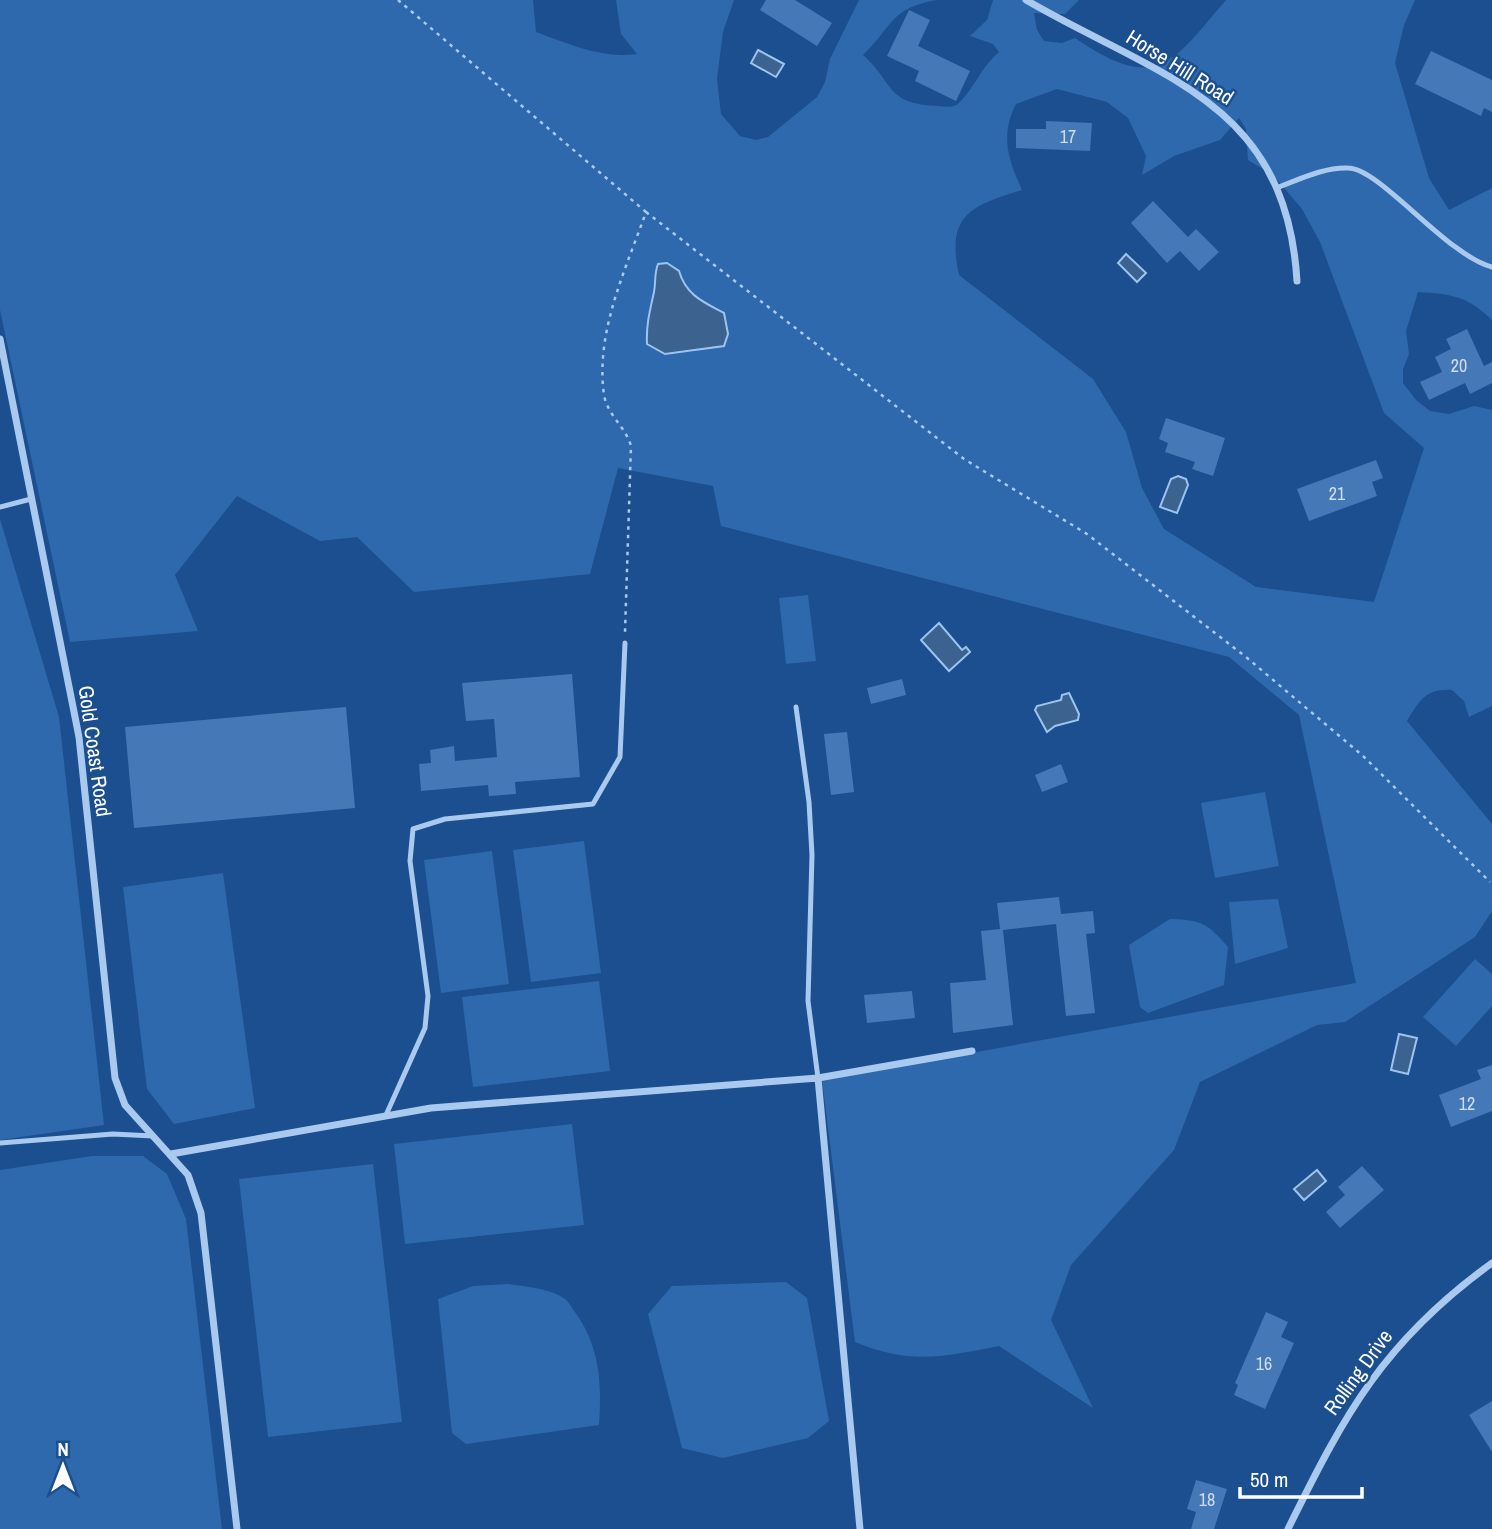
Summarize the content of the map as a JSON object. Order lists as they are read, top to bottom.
{
  "streets": {
    "street": ["Horse Hill Road", "Gold Coast Road", "Rolling Drive"]
  },
  "house_numbers": [
    "17",
    "20",
    "21",
    "12",
    "16",
    "18"
  ],
  "scale_bar": "50 m",
  "north": "top"
}
